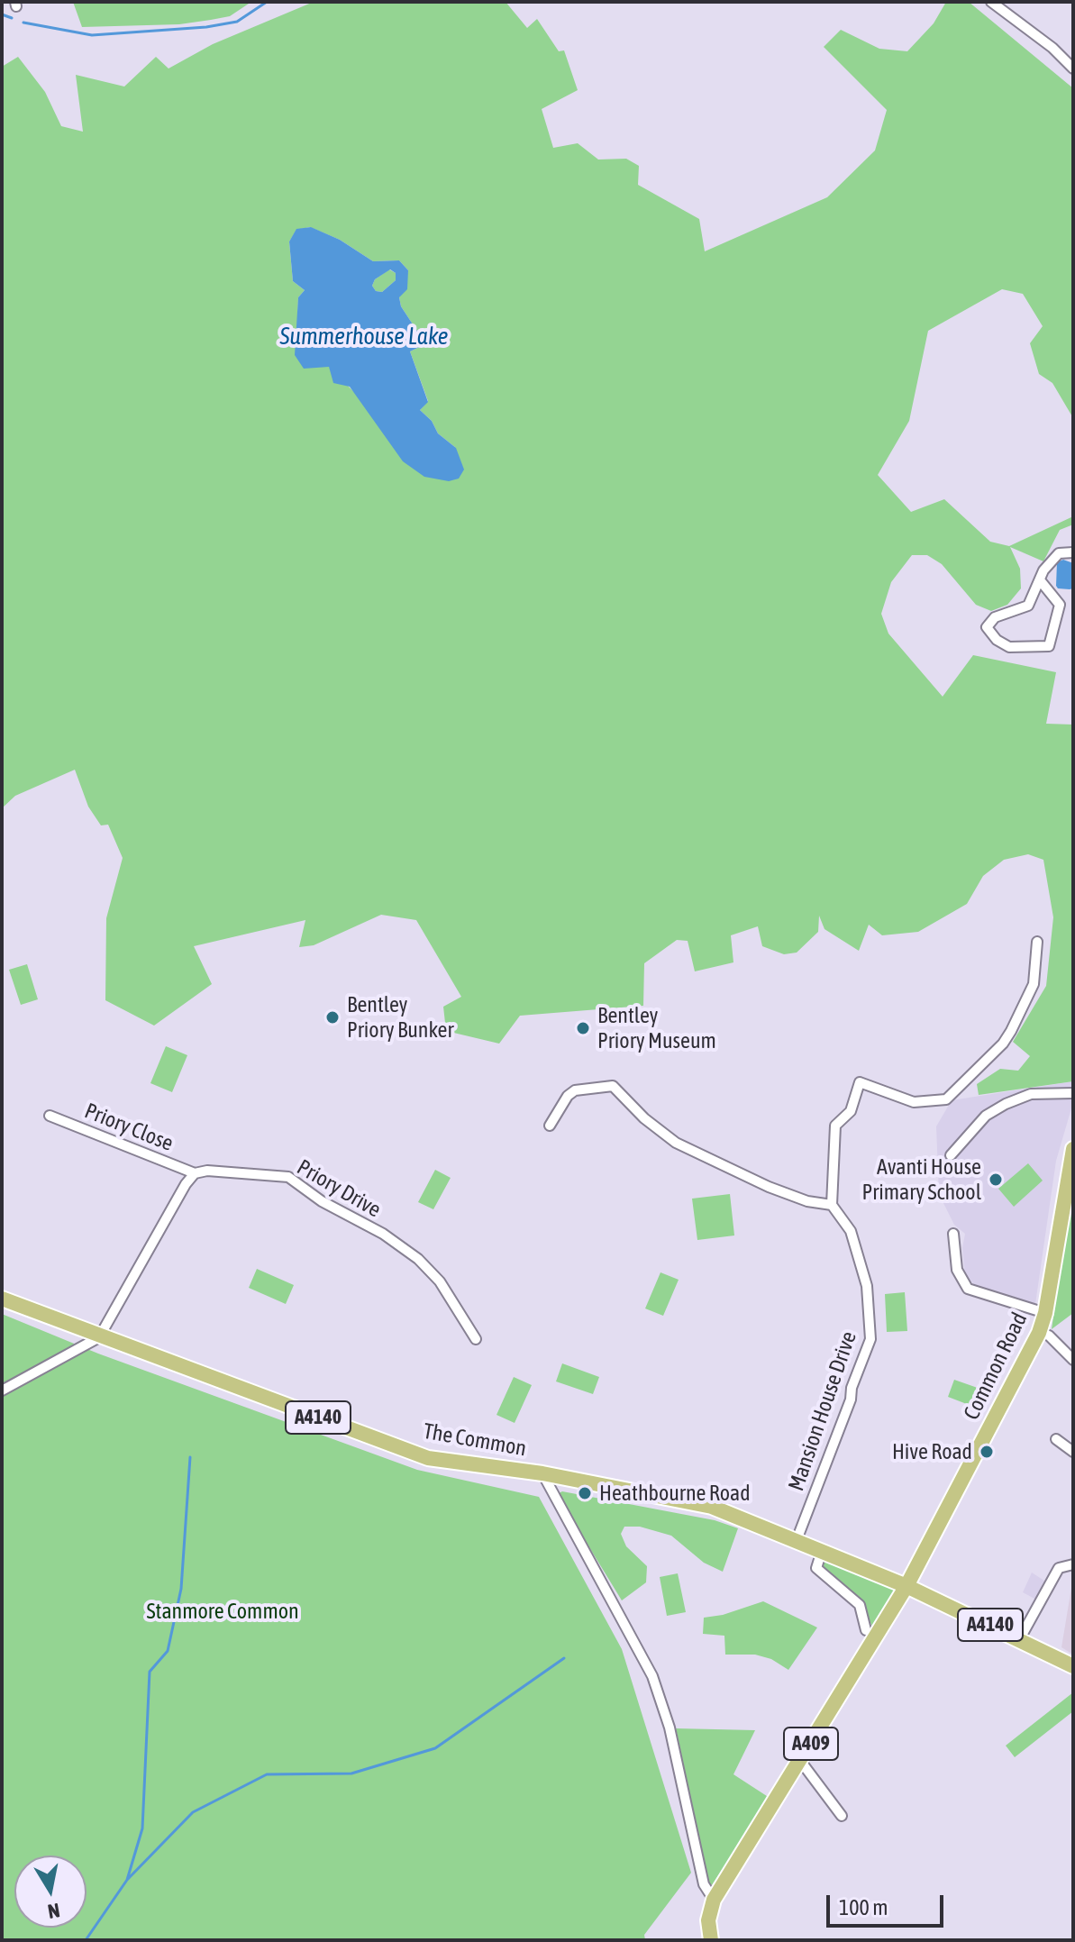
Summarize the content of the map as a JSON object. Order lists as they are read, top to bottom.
{
  "streets": {
    "main road": [
      "Common Road",
      "A4140",
      "The Common",
      "A409"
    ],
    "street": ["Priory Close", "Priory Drive", "Mansion House Drive"]
  },
  "crossings": [
    ["Priory Close", "Priory Drive"],
    ["Common Road", "A4140"],
    ["Common Road", "The Common"],
    ["Common Road", "A409"],
    ["Mansion House Drive", "The Common"],
    ["A4140", "The Common"],
    ["A4140", "A409"],
    ["The Common", "A409"]
  ],
  "water": ["Summerhouse Lake"],
  "parks": ["Stanmore Common"],
  "places": [
    "Bentley Priory Bunker",
    "Bentley Priory Museum",
    "Avanti House Primary School",
    "Hive Road",
    "Heathbourne Road"
  ],
  "scale_bar": "100 m",
  "north": "bottom"
}
